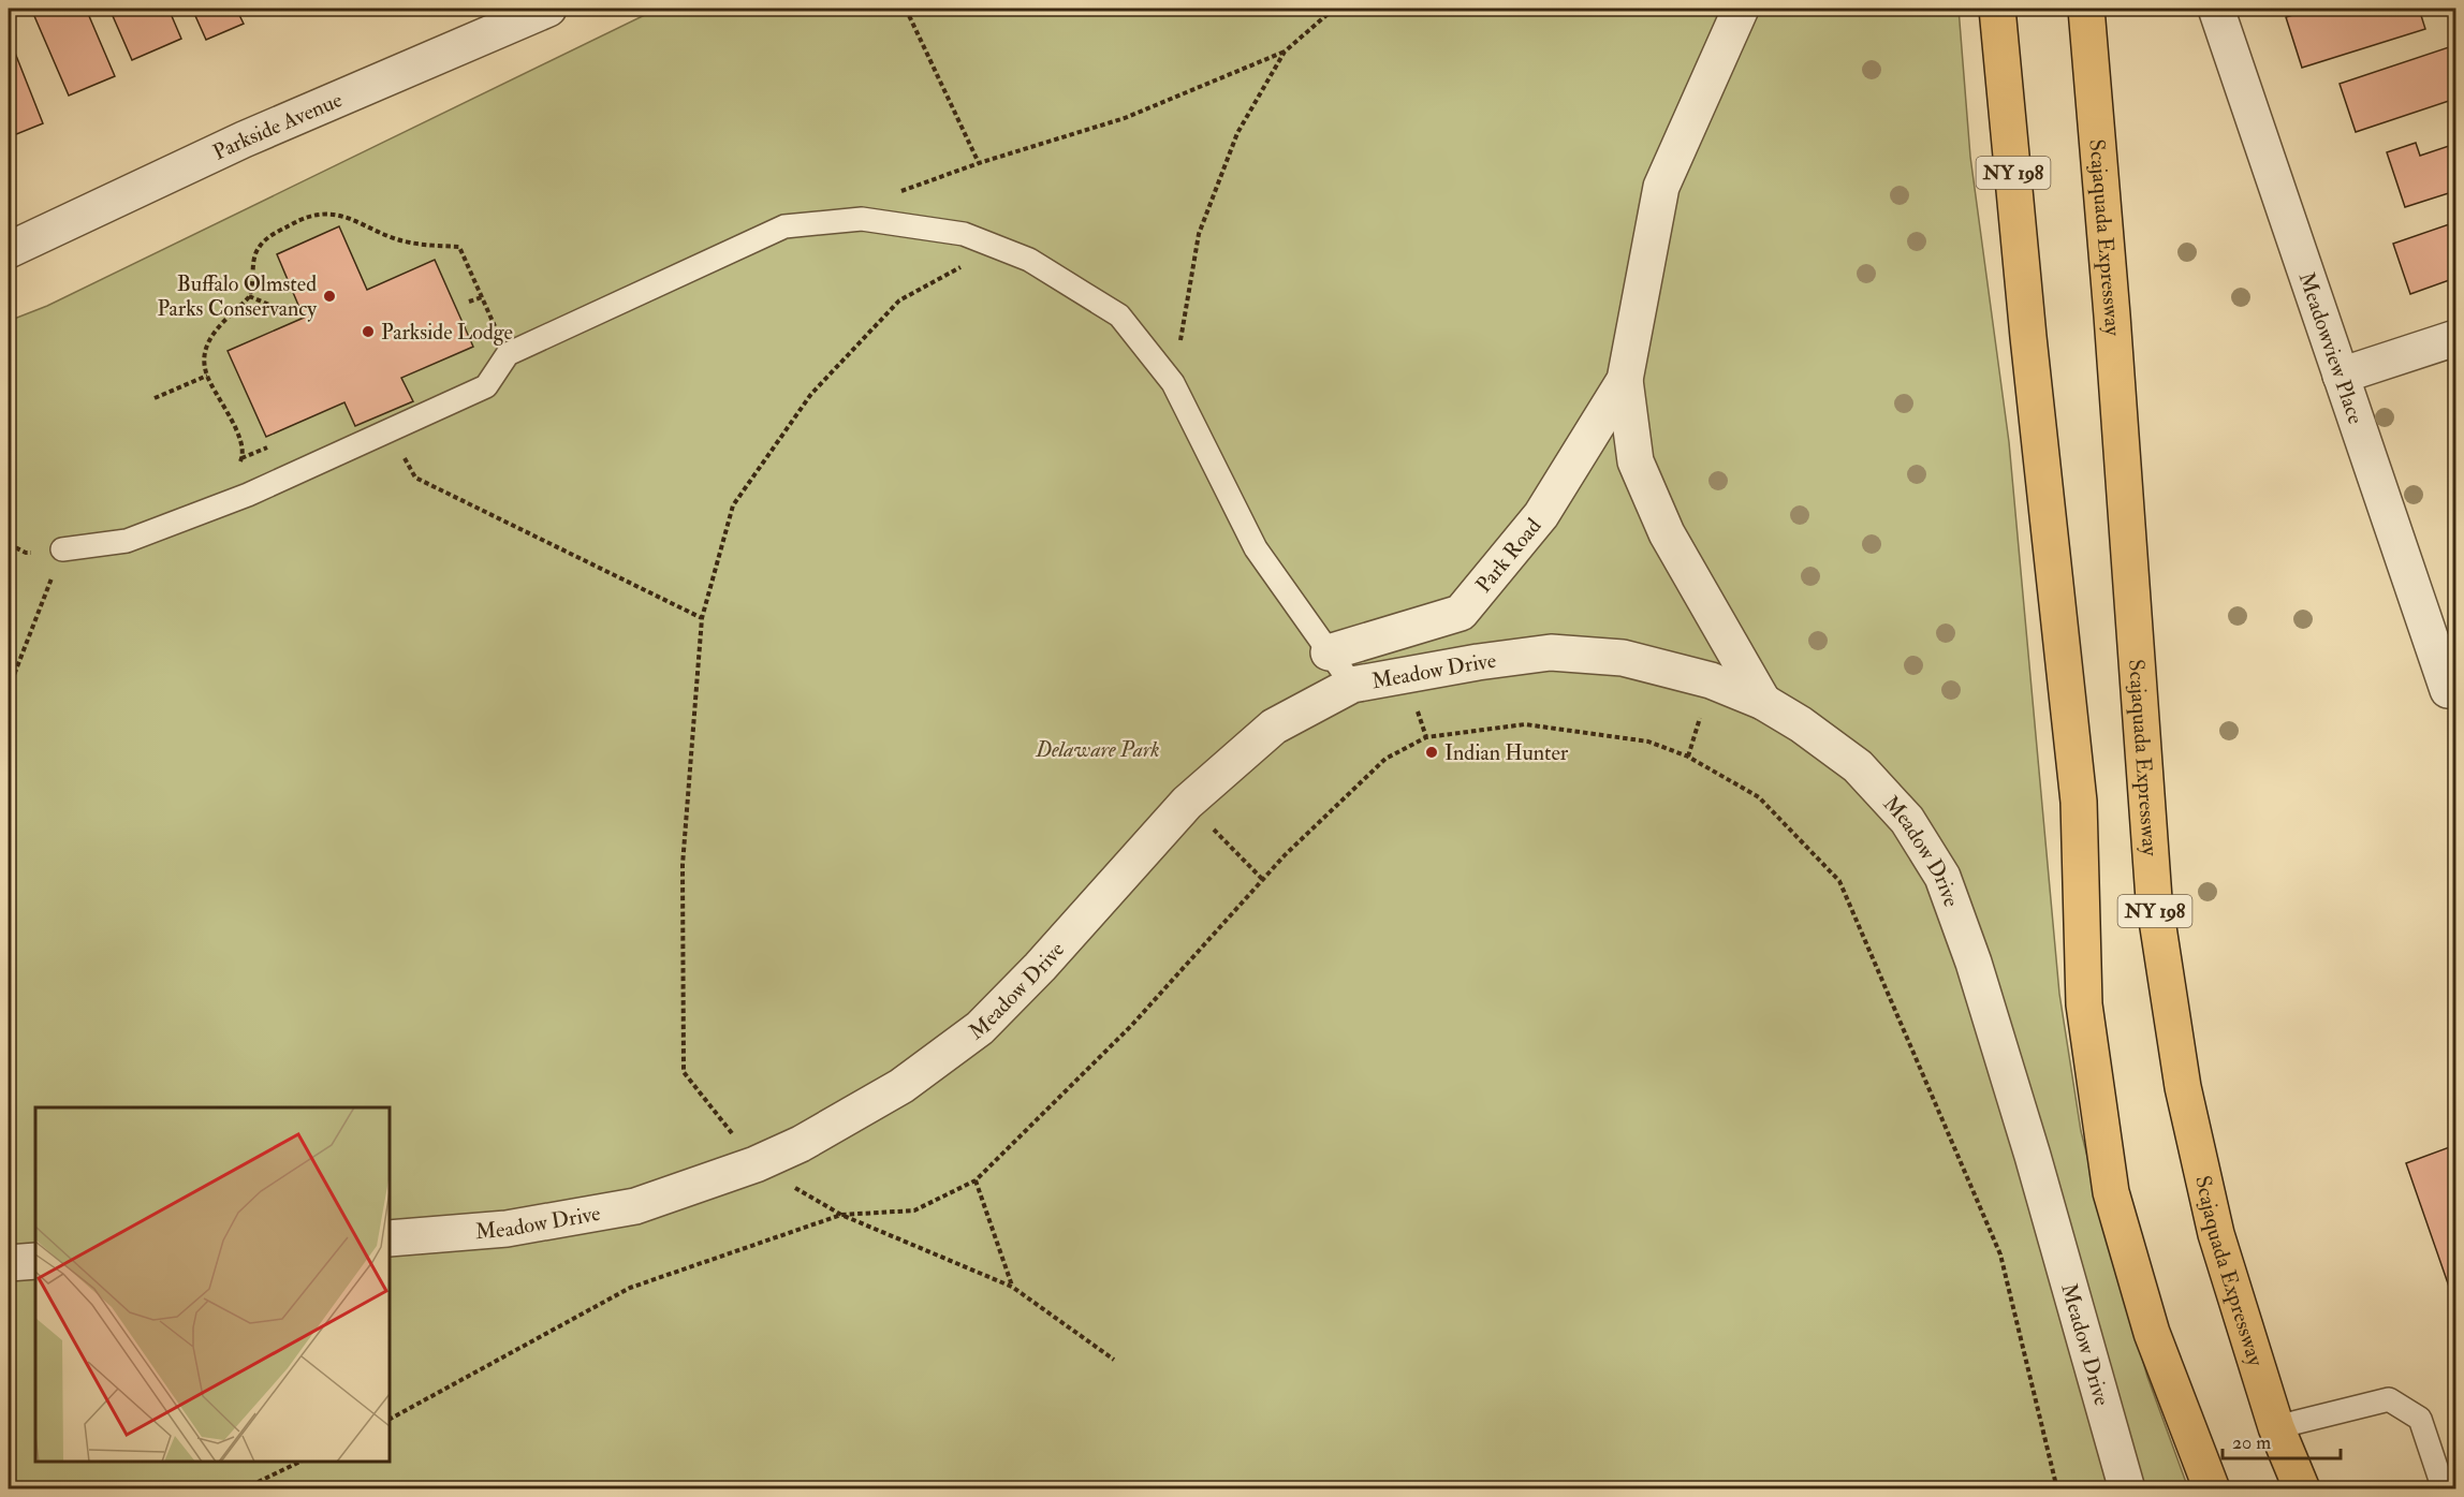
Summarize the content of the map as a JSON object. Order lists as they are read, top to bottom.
{
  "streets": {
    "highway": ["NY 198", "Scajaquada Expressway"],
    "street": [
      "Parkside Avenue",
      "Meadowview Place",
      "Park Road",
      "Meadow Drive"
    ]
  },
  "crossings": [
    ["Park Road", "Meadow Drive"]
  ],
  "parks": ["Delaware Park"],
  "places": ["Buffalo Olmsted Parks Conservancy", "Parkside Lodge", "Indian Hunter"],
  "scale_bar": "20 m"
}
